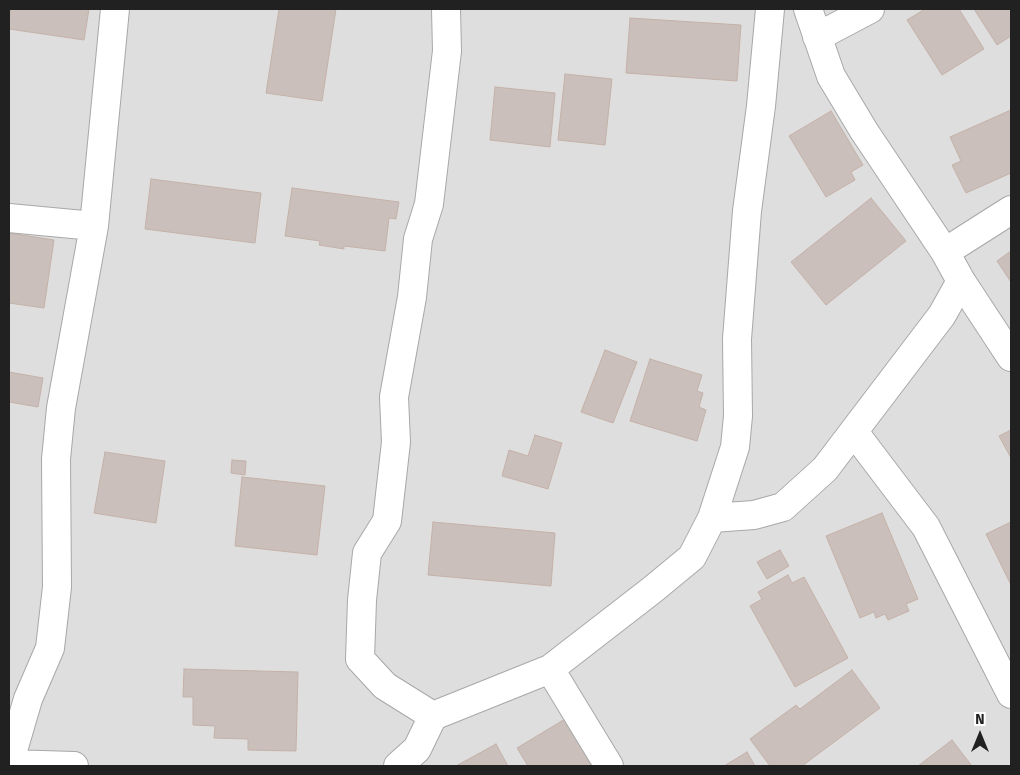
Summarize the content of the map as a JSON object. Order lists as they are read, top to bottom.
{
  "north": "top"
}
